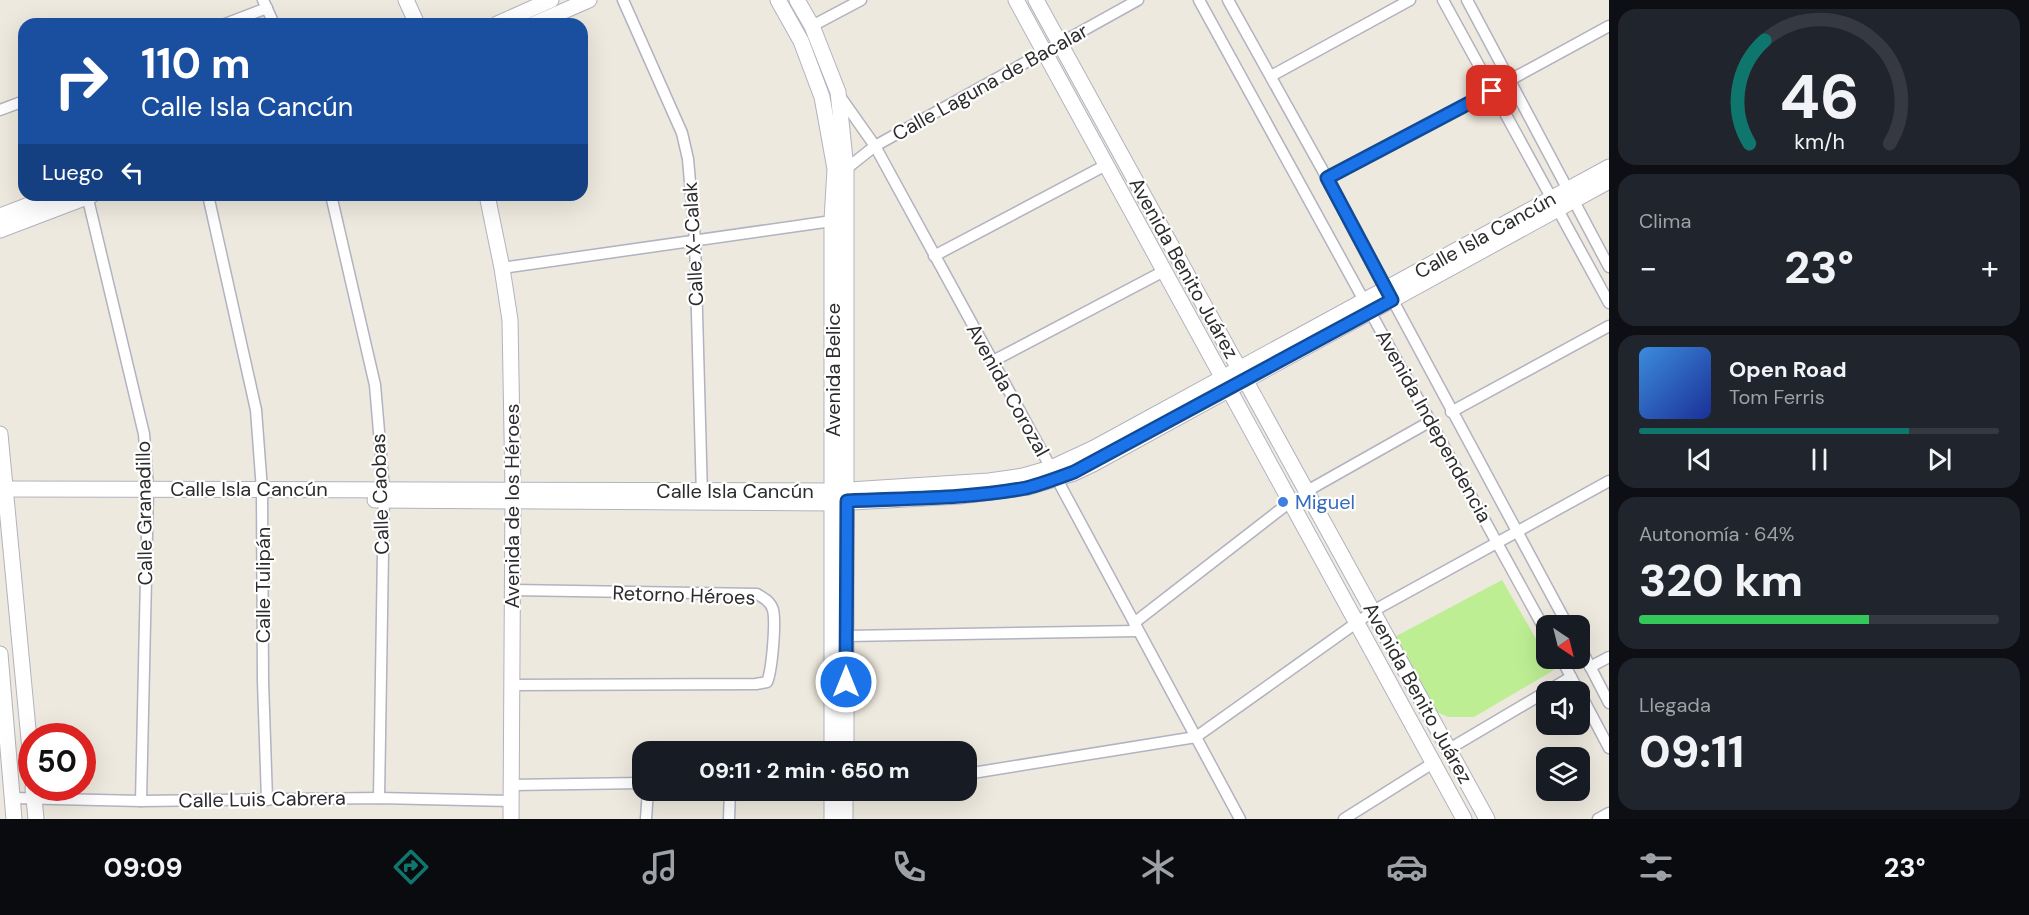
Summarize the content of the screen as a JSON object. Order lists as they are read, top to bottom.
{
  "streets": {
    "main road": [
      "Calle Isla Cancún",
      "Avenida Benito Juárez",
      "Avenida Belice",
      "Avenida de los Héroes"
    ],
    "street": [
      "Calle Laguna de Bacalar",
      "Calle X-Calak",
      "Avenida Corozal",
      "Avenida Independencia",
      "Calle Caobas",
      "Calle Granadillo",
      "Calle Tulipán",
      "Retorno Héroes",
      "Calle Luis Cabrera"
    ]
  },
  "crossings": [
    ["Calle Laguna de Bacalar", "Avenida Benito Juárez"],
    ["Calle Laguna de Bacalar", "Avenida Belice"],
    ["Calle Laguna de Bacalar", "Avenida Corozal"],
    ["Calle Isla Cancún", "Calle X-Calak"],
    ["Calle Isla Cancún", "Avenida Benito Juárez"],
    ["Calle Isla Cancún", "Avenida Belice"],
    ["Calle Isla Cancún", "Avenida Corozal"],
    ["Calle Isla Cancún", "Avenida Independencia"],
    ["Calle Isla Cancún", "Calle Caobas"],
    ["Calle Isla Cancún", "Avenida de los Héroes"],
    ["Calle Isla Cancún", "Calle Granadillo"],
    ["Calle Isla Cancún", "Calle Tulipán"],
    ["Avenida Belice", "Avenida Corozal"],
    ["Calle Caobas", "Calle Luis Cabrera"],
    ["Avenida de los Héroes", "Retorno Héroes"],
    ["Avenida de los Héroes", "Calle Luis Cabrera"],
    ["Calle Granadillo", "Calle Luis Cabrera"],
    ["Calle Tulipán", "Calle Luis Cabrera"]
  ],
  "places": ["Miguel"],
  "north": "bottom right",
  "page": {
    "turn": ["110 m", "Calle Isla Cancún"],
    "then": "Luego",
    "tile": [
      "Clima",
      ["Autonomía · 64%", "320 km"],
      ["Llegada", "09:11"]
    ],
    "heat": ["−", "23°", "+"],
    "song": ["Open Road", "Tom Ferris"],
    "limit": "50",
    "trip": "09:11 · 2 min · 650 m",
    "tabs": ["09:09", "23°"],
    "gauge": ["46", "km/h"]
  }
}
